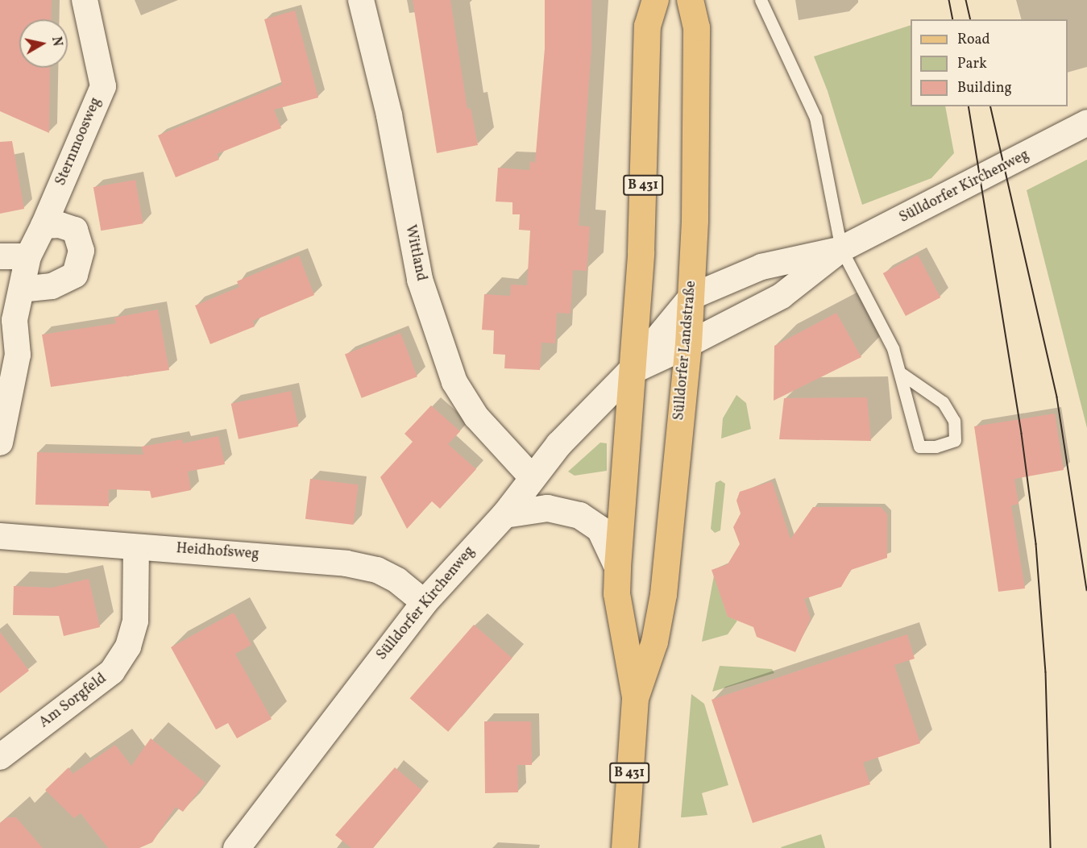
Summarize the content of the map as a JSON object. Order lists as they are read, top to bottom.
{
  "streets": {
    "main road": ["B 431", "Sülldorfer Landstraße"],
    "street": [
      "Sternmoosweg",
      "Sülldorfer Kirchenweg",
      "Wittland",
      "Heidhofsweg",
      "Am Sorgfeld"
    ]
  },
  "crossings": [
    ["Sülldorfer Kirchenweg", "Wittland"],
    ["Sülldorfer Kirchenweg", "Sülldorfer Landstraße"],
    ["Sülldorfer Kirchenweg", "Heidhofsweg"],
    ["Heidhofsweg", "Am Sorgfeld"]
  ],
  "legend": ["Road", "Park", "Building"],
  "north": "right"
}
